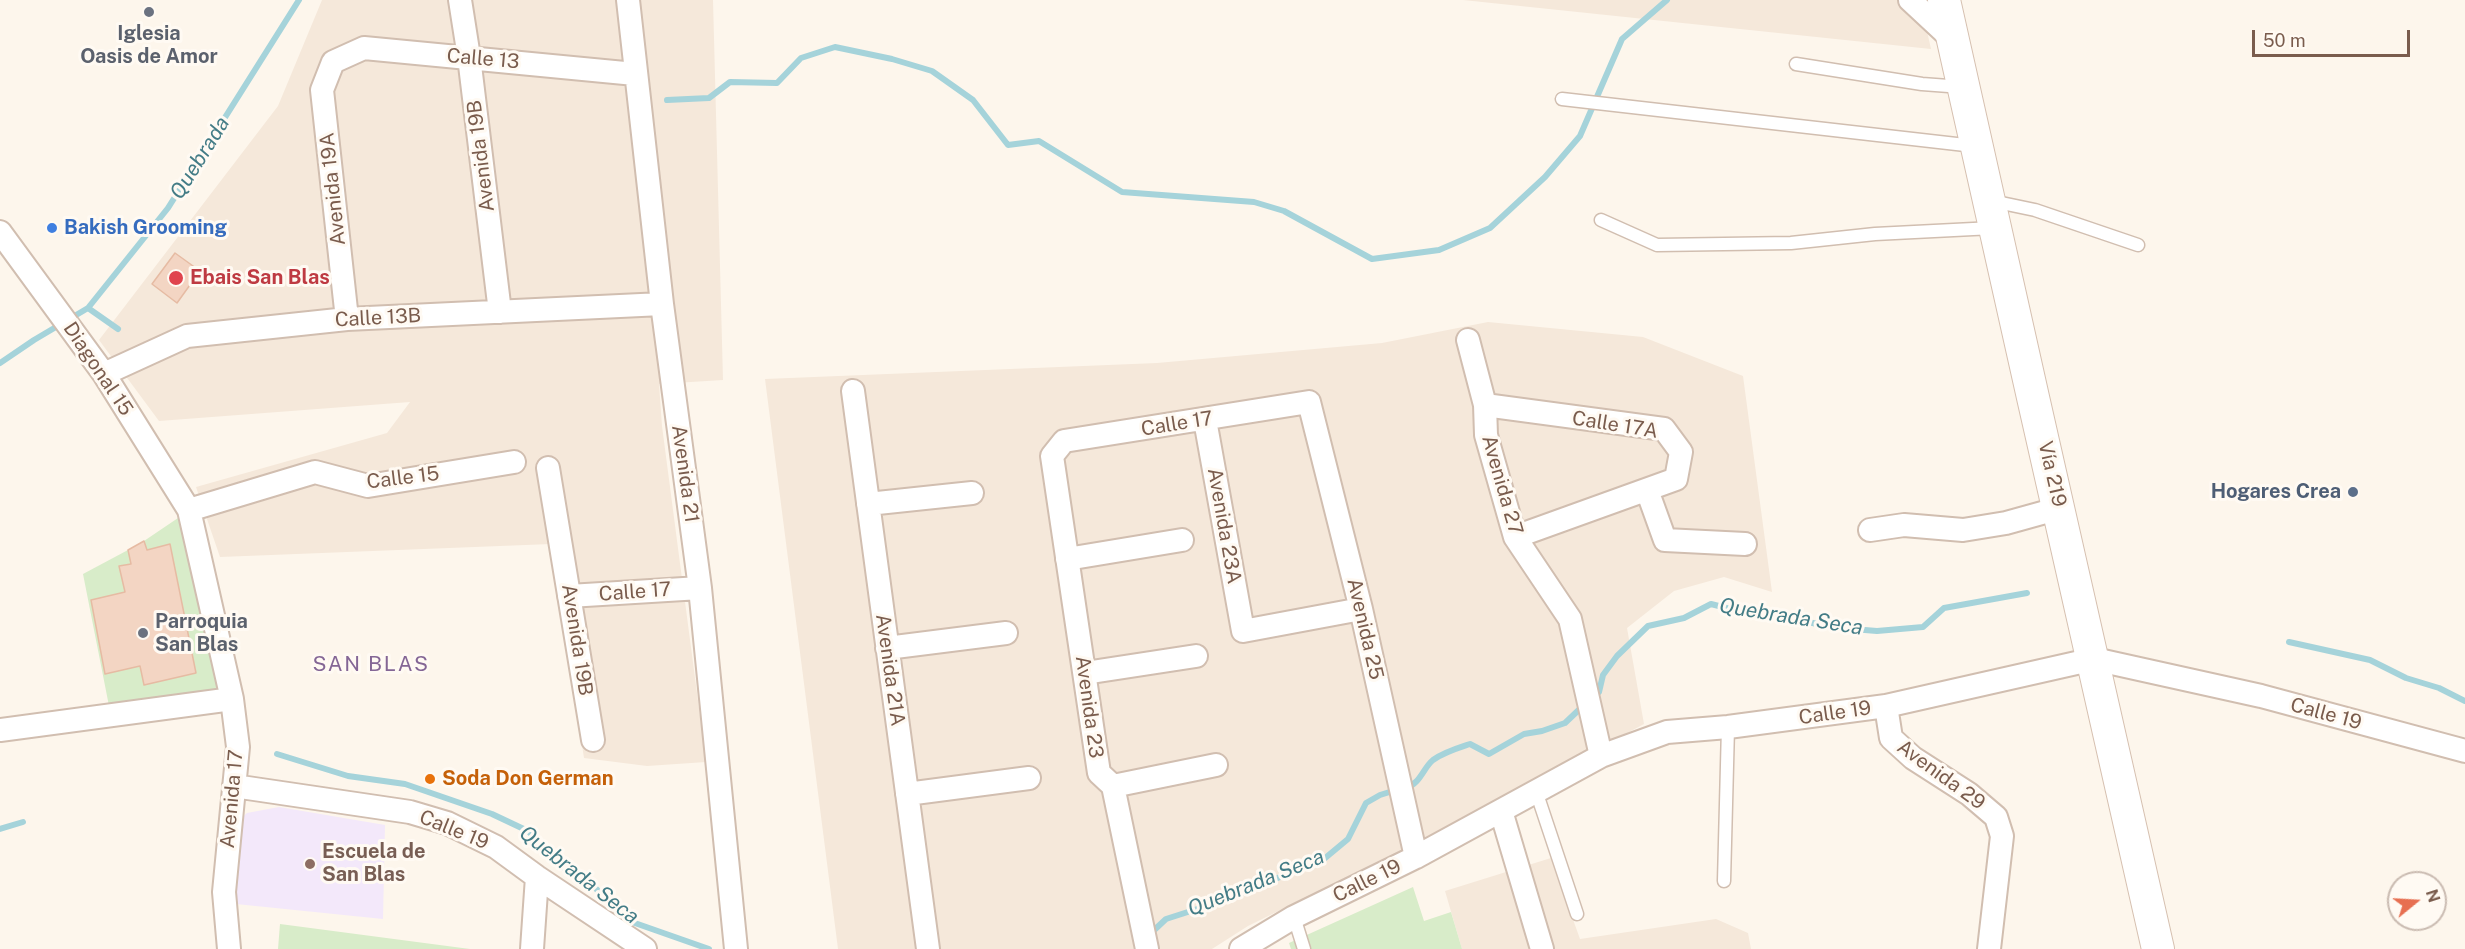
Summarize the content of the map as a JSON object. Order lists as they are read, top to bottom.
{
  "streets": {
    "main road": ["Vía 219"],
    "street": [
      "Calle 13",
      "Avenida 19B",
      "Avenida 19A",
      "Calle 13B",
      "Diagonal 15",
      "Calle 17",
      "Calle 17A",
      "Avenida 21",
      "Calle 15",
      "Avenida 27",
      "Avenida 23A",
      "Avenida 25",
      "Avenida 21A",
      "Avenida 23",
      "Calle 19",
      "Avenida 29",
      "Avenida 17"
    ]
  },
  "crossings": [
    ["Calle 13", "Avenida 19B"],
    ["Calle 13", "Avenida 19A"],
    ["Calle 13", "Avenida 21"],
    ["Avenida 19B", "Calle 13B"],
    ["Avenida 19B", "Calle 17"],
    ["Avenida 19A", "Calle 13B"],
    ["Calle 13B", "Diagonal 15"],
    ["Calle 13B", "Avenida 21"],
    ["Diagonal 15", "Calle 15"],
    ["Diagonal 15", "Avenida 17"],
    ["Calle 17", "Avenida 21"],
    ["Calle 17", "Avenida 23A"],
    ["Calle 17", "Avenida 25"],
    ["Calle 17", "Avenida 23"],
    ["Calle 17A", "Avenida 27"],
    ["Vía 219", "Calle 19"],
    ["Calle 15", "Avenida 17"],
    ["Avenida 27", "Calle 19"],
    ["Avenida 23A", "Avenida 25"],
    ["Avenida 25", "Calle 19"],
    ["Calle 19", "Avenida 29"],
    ["Calle 19", "Avenida 17"]
  ],
  "districts": ["SAN BLAS"],
  "water": ["Quebrada", "Quebrada Seca"],
  "places": [
    "Iglesia Oasis de Amor",
    "Bakish Grooming",
    "Ebais San Blas",
    "Hogares Crea",
    "Parroquia San Blas",
    "Soda Don German",
    "Escuela de San Blas"
  ],
  "scale_bar": "50 m",
  "north": "right"
}
